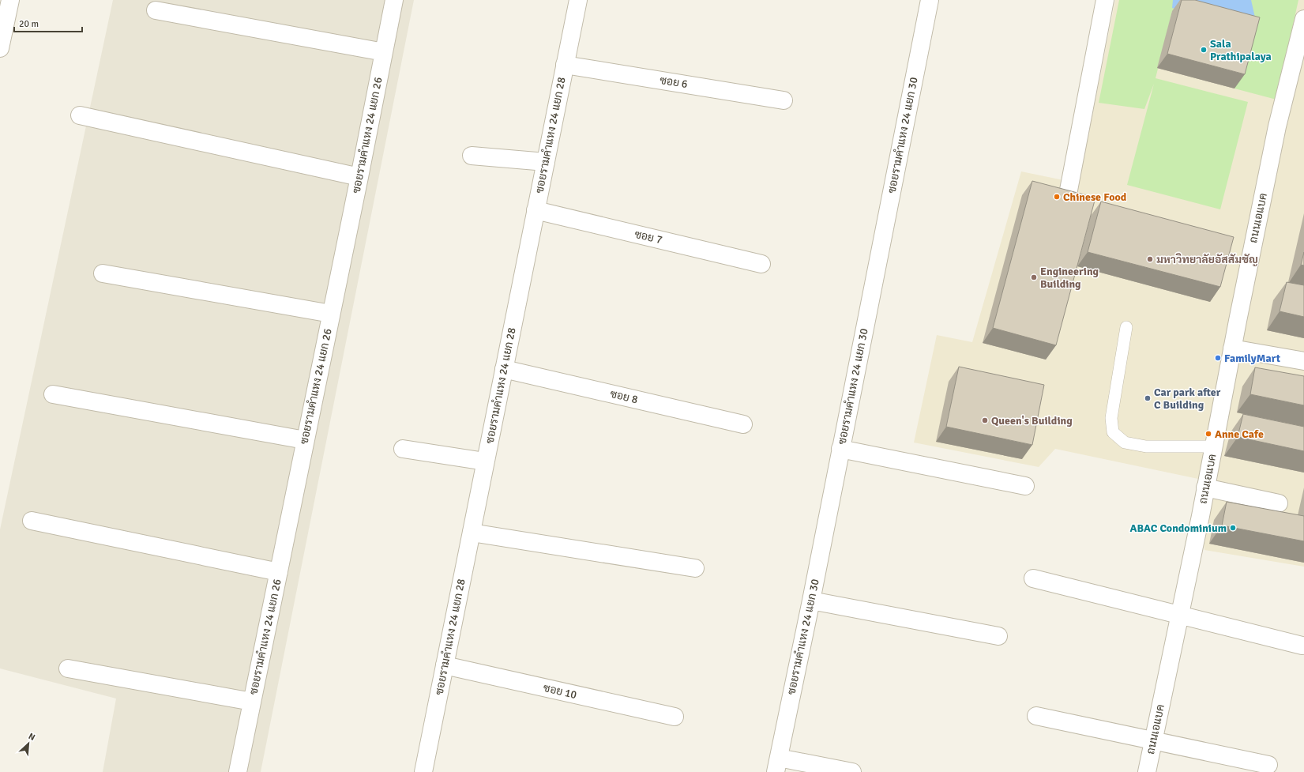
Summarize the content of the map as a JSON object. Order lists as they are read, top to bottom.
{
  "streets": {
    "street": [
      "ซอย 6",
      "ซอยรามคำแหง 24 แยก 26",
      "ซอยรามคำแหง 24 แยก 28",
      "ซอยรามคำแหง 24 แยก 30",
      "ถนนเอแบค",
      "ซอย 7",
      "ซอย 8",
      "ซอย 10"
    ]
  },
  "crossings": [
    ["ซอย 6", "ซอยรามคำแหง 24 แยก 28"],
    ["ซอยรามคำแหง 24 แยก 28", "ซอย 7"],
    ["ซอยรามคำแหง 24 แยก 28", "ซอย 8"],
    ["ซอยรามคำแหง 24 แยก 28", "ซอย 10"]
  ],
  "places": [
    "Sala Prathipalaya",
    "Chinese Food",
    "มหาวิทยาลัยอัสสัมชัญ",
    "Engineering Building",
    "FamilyMart",
    "Car park after C Building",
    "Queen's Building",
    "Anne Cafe",
    "ABAC Condominium"
  ],
  "scale_bar": "20 m",
  "north": "top right"
}
